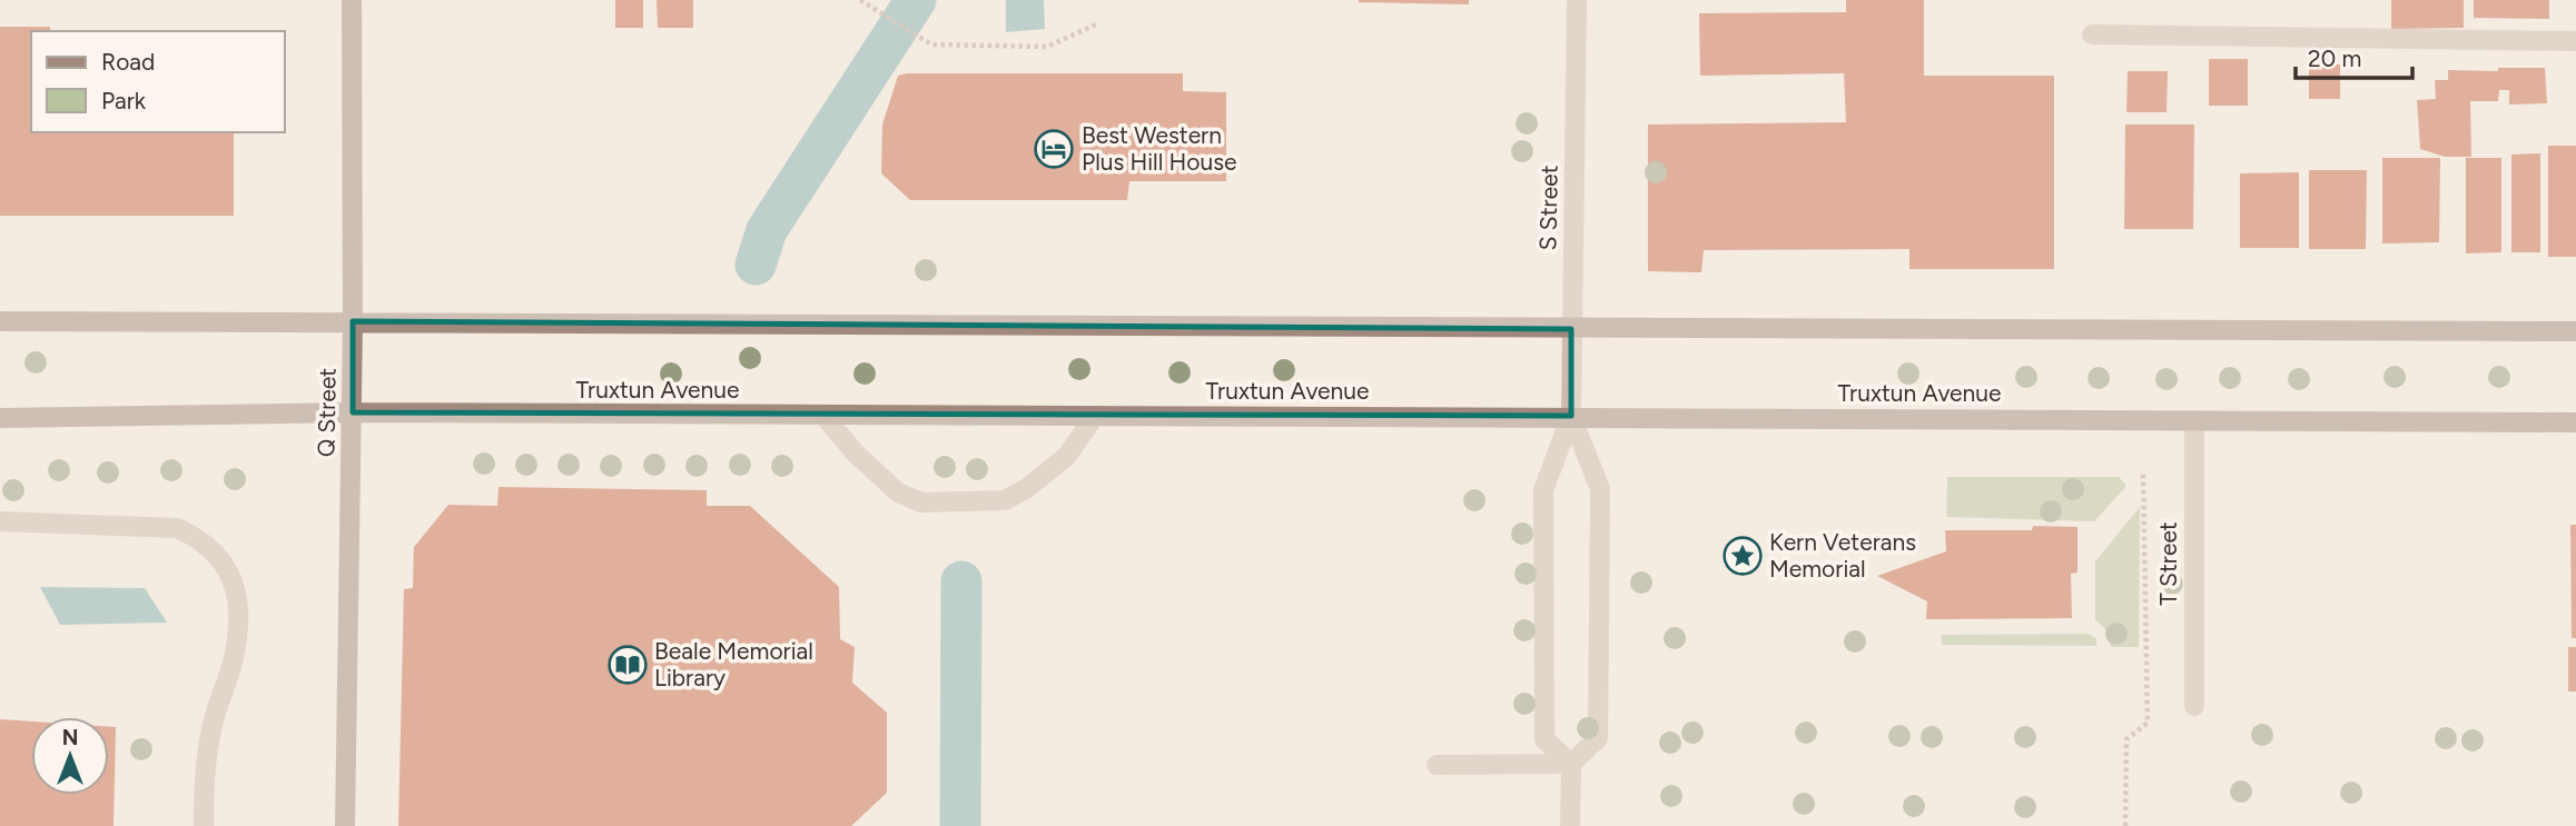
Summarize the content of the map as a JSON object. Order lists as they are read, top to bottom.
{
  "streets": {
    "main road": ["Truxtun Avenue", "Q Street"],
    "street": ["S Street", "T Street"]
  },
  "crossings": [
    ["S Street", "Truxtun Avenue"],
    ["Truxtun Avenue", "Q Street"],
    ["Truxtun Avenue", "T Street"]
  ],
  "places": {
    "hotel": ["Best Western Plus Hill House"],
    "place": ["Kern Veterans Memorial"],
    "library": ["Beale Memorial Library"]
  },
  "legend": ["Road", "Park"],
  "scale_bar": "20 m",
  "north": "top"
}
